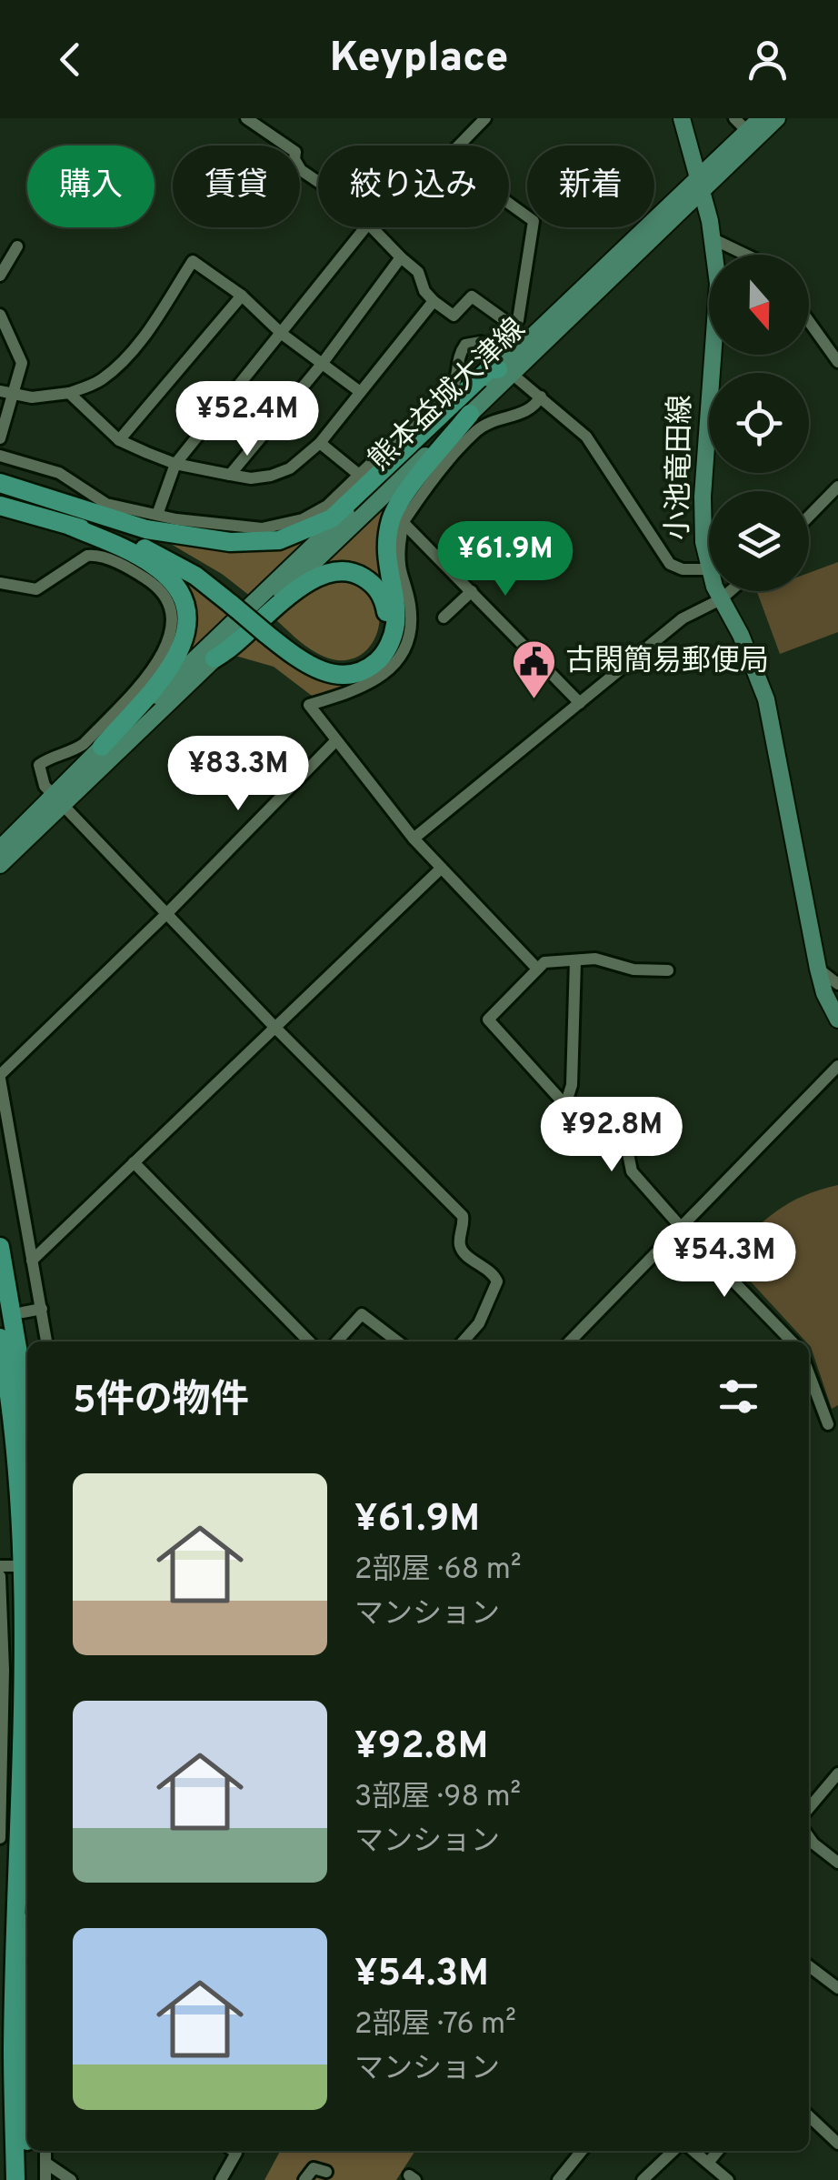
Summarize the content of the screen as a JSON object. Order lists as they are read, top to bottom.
{
  "streets": {
    "main road": ["熊本益城大津線", "小池竜田線"]
  },
  "crossings": [
    ["熊本益城大津線", "小池竜田線"]
  ],
  "places": {
    "public building": ["古閑簡易郵便局"]
  },
  "north": "bottom",
  "page": {
    "header": "Keyplace",
    "chip": [
      "購入",
      "賃貸",
      "絞り込み",
      "新着"
    ],
    "price": [
      "¥52.4M",
      "¥61.9M",
      "¥83.3M",
      "¥92.8M",
      "¥54.3M"
    ],
    "heading": "5件の物件",
    "list": [
      {
        "name": "¥61.9M",
        "note": "2部屋 · 68 m² · マンション"
      },
      {
        "name": "¥92.8M",
        "note": "3部屋 · 98 m² · マンション"
      },
      {
        "name": "¥54.3M",
        "note": "2部屋 · 76 m² · マンション"
      }
    ]
  }
}
